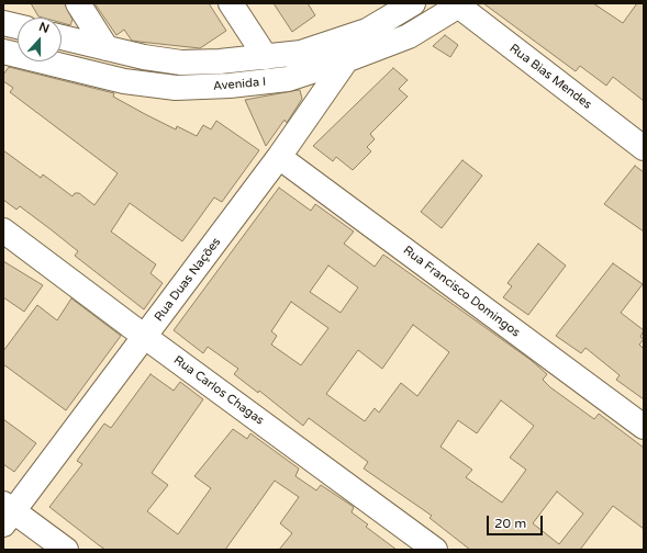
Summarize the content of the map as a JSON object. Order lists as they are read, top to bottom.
{
  "streets": {
    "street": [
      "Rua Bias Mendes",
      "Avenida I",
      "Rua Duas Nações",
      "Rua Francisco Domingos",
      "Rua Carlos Chagas"
    ]
  },
  "crossings": [
    ["Rua Bias Mendes", "Avenida I"],
    ["Avenida I", "Rua Duas Nações"],
    ["Rua Duas Nações", "Rua Francisco Domingos"],
    ["Rua Duas Nações", "Rua Carlos Chagas"]
  ],
  "scale_bar": "20 m",
  "north": "top"
}
